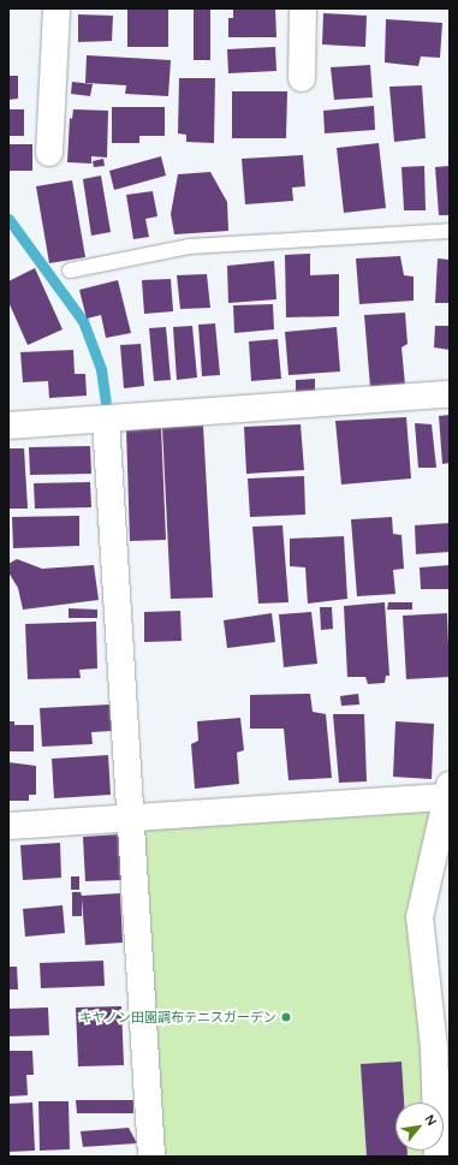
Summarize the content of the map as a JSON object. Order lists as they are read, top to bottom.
{
  "places": ["キヤノン田園調布テニスガーデン"],
  "north": "top right"
}
